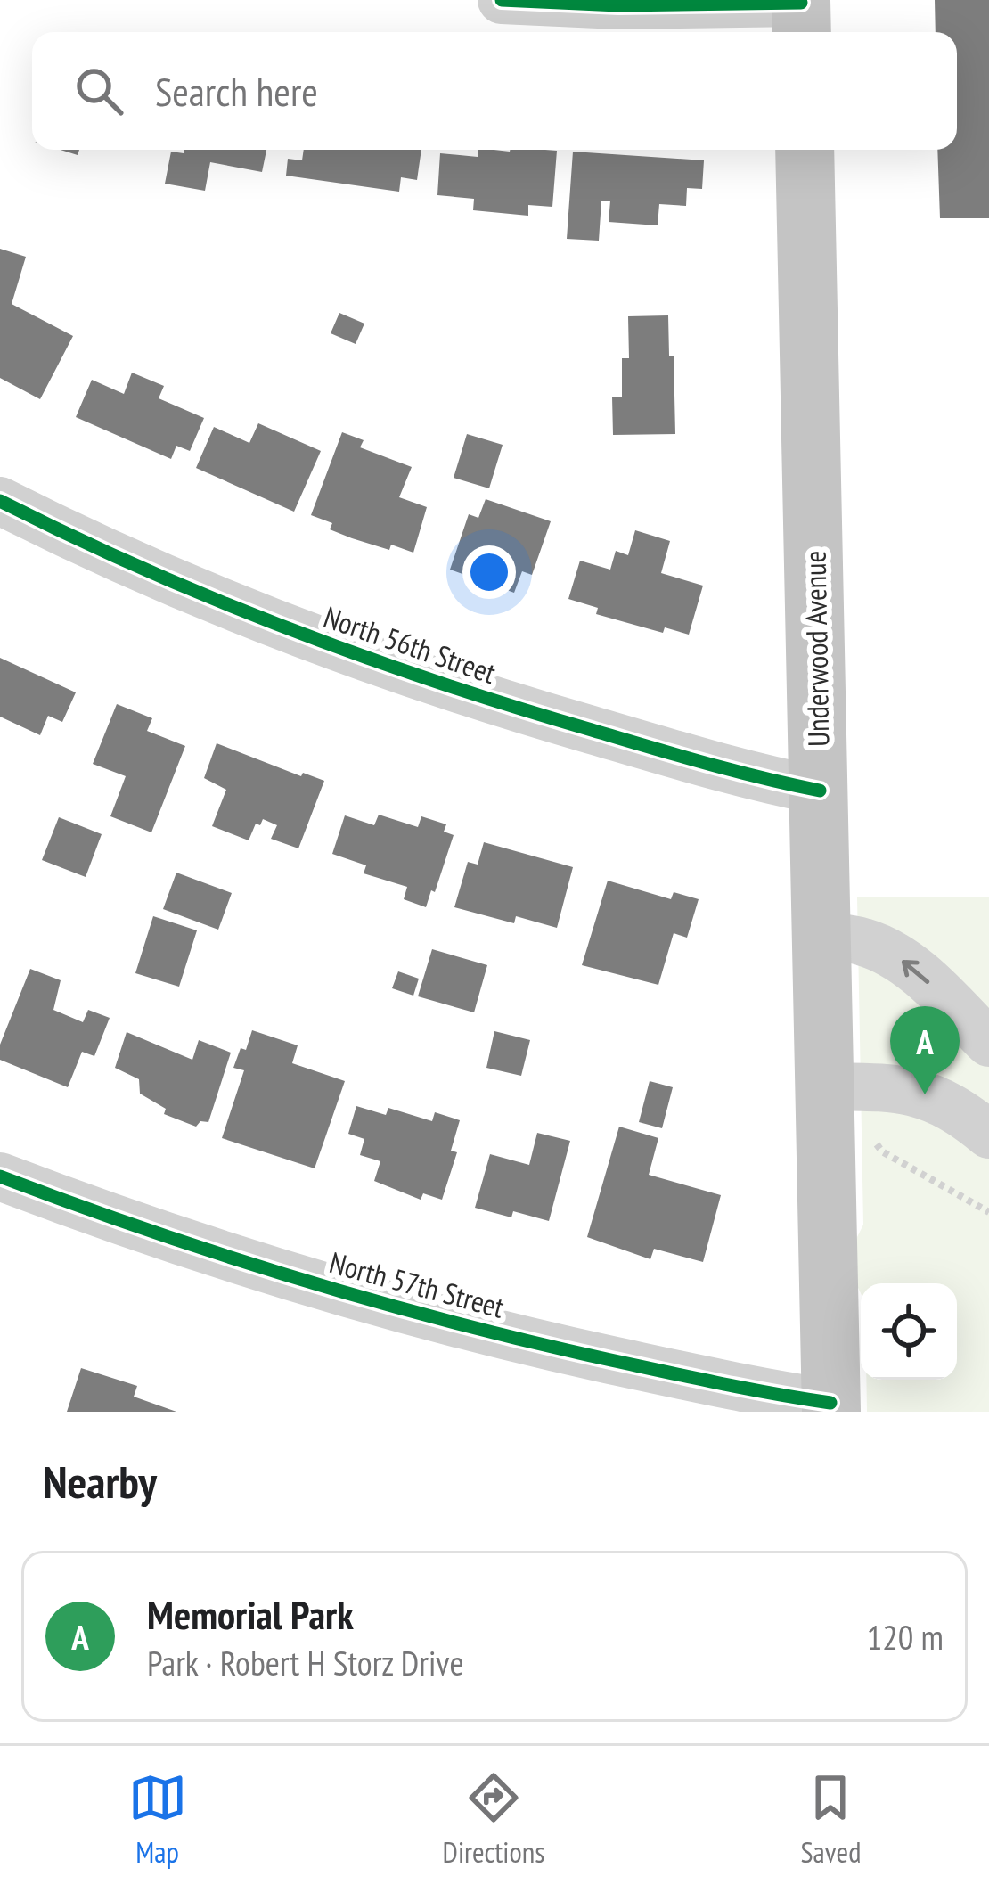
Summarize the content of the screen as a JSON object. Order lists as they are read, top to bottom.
{
  "streets": {
    "main road": ["Underwood Avenue"],
    "street": ["North 56th Street", "North 57th Street"]
  },
  "crossings": [
    ["North 56th Street", "Underwood Avenue"],
    ["Underwood Avenue", "North 57th Street"]
  ],
  "page": {
    "search": "Search here",
    "pins": "A",
    "heading": "Nearby",
    "list": [
      {
        "mark": "A",
        "name": "Memorial Park",
        "note": "Park · Robert H Storz Drive",
        "value": "120 m"
      }
    ],
    "nav": ["Map", "Directions", "Saved"]
  }
}
